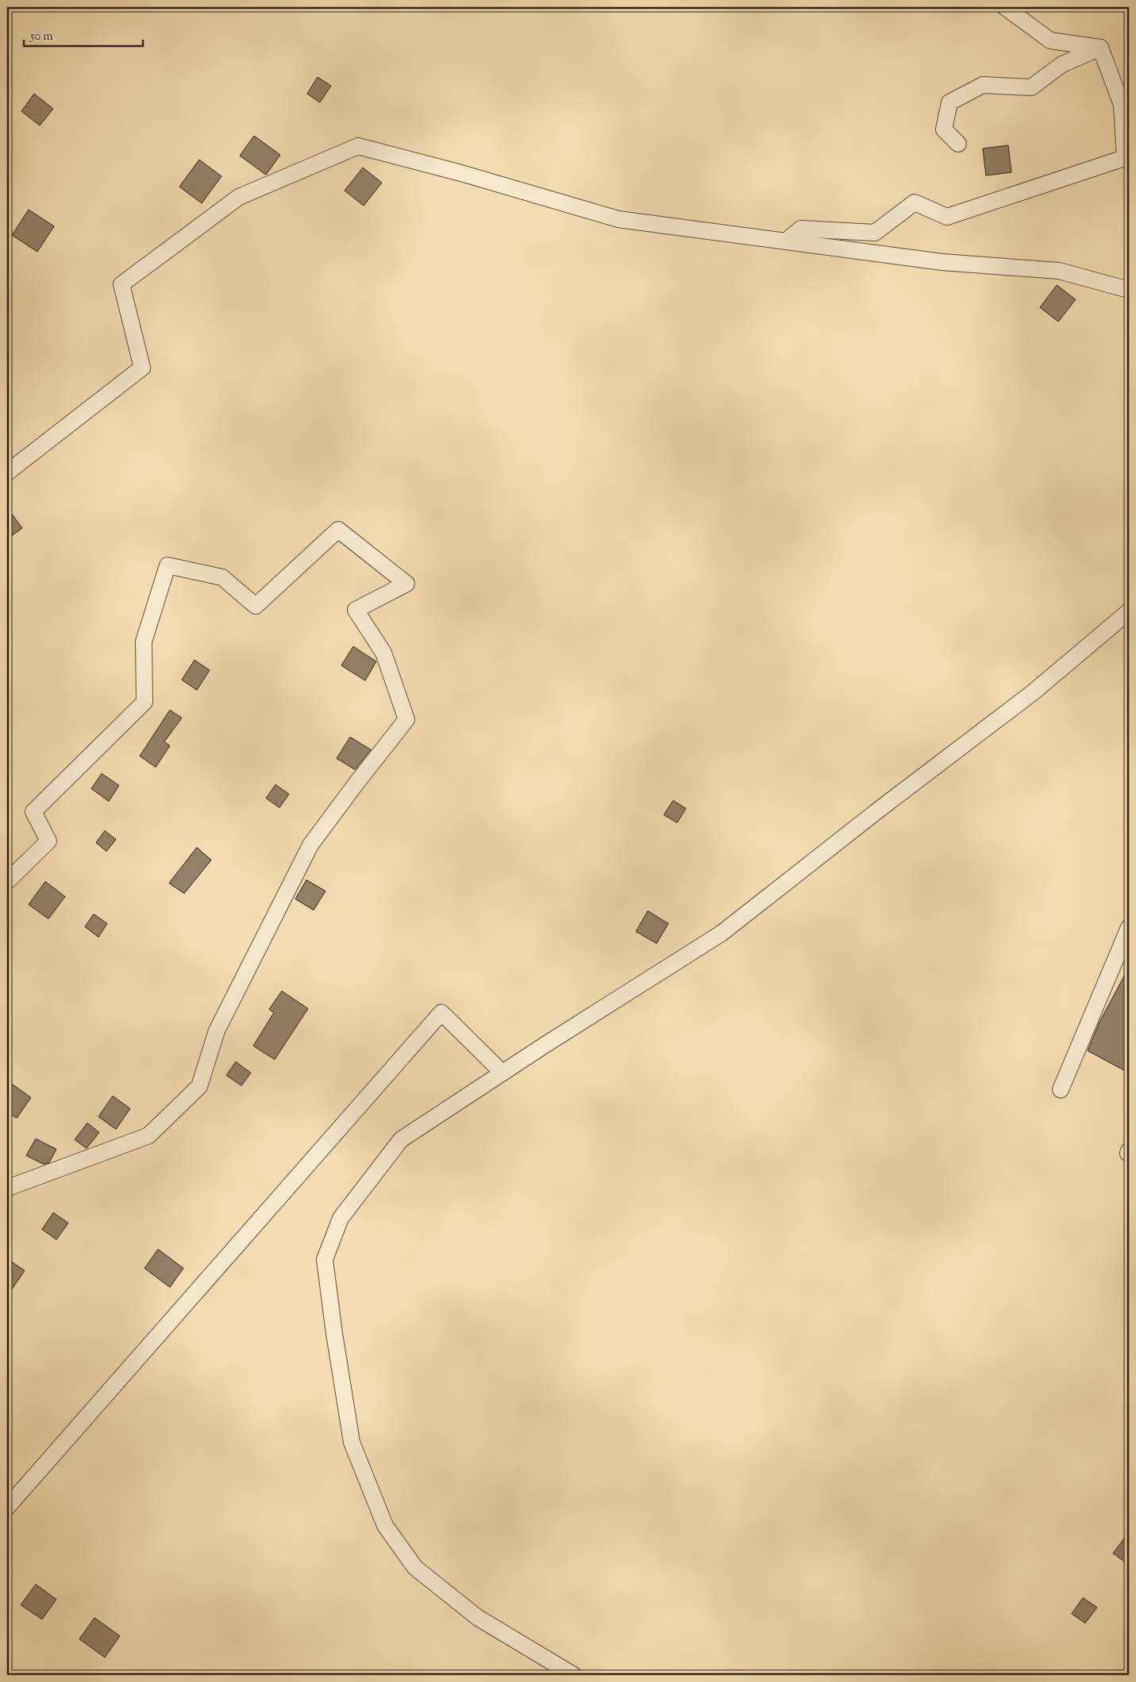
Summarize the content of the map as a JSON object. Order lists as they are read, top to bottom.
{
  "scale_bar": "50 m"
}
